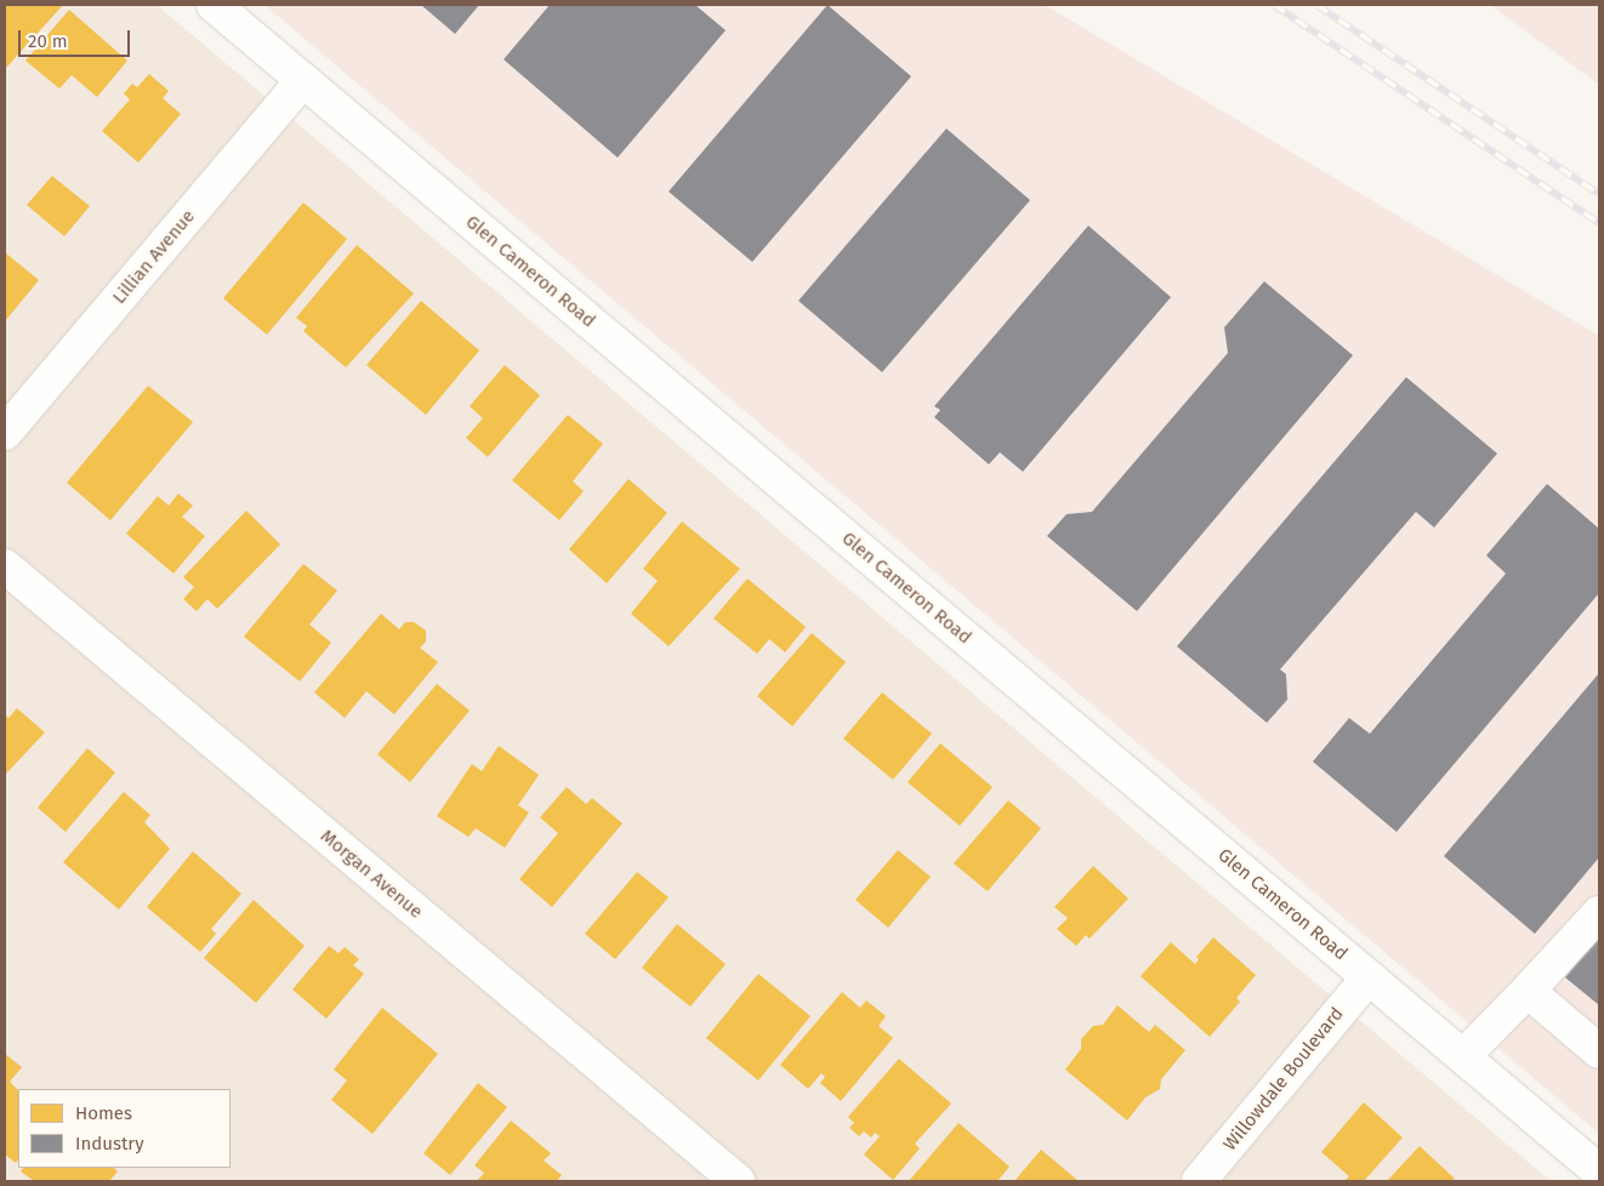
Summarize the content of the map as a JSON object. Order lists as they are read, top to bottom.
{
  "streets": {
    "street": [
      "Lillian Avenue",
      "Glen Cameron Road",
      "Morgan Avenue",
      "Willowdale Boulevard"
    ]
  },
  "crossings": [
    ["Lillian Avenue", "Glen Cameron Road"],
    ["Glen Cameron Road", "Willowdale Boulevard"]
  ],
  "legend": ["Homes", "Industry"],
  "scale_bar": "20 m"
}
